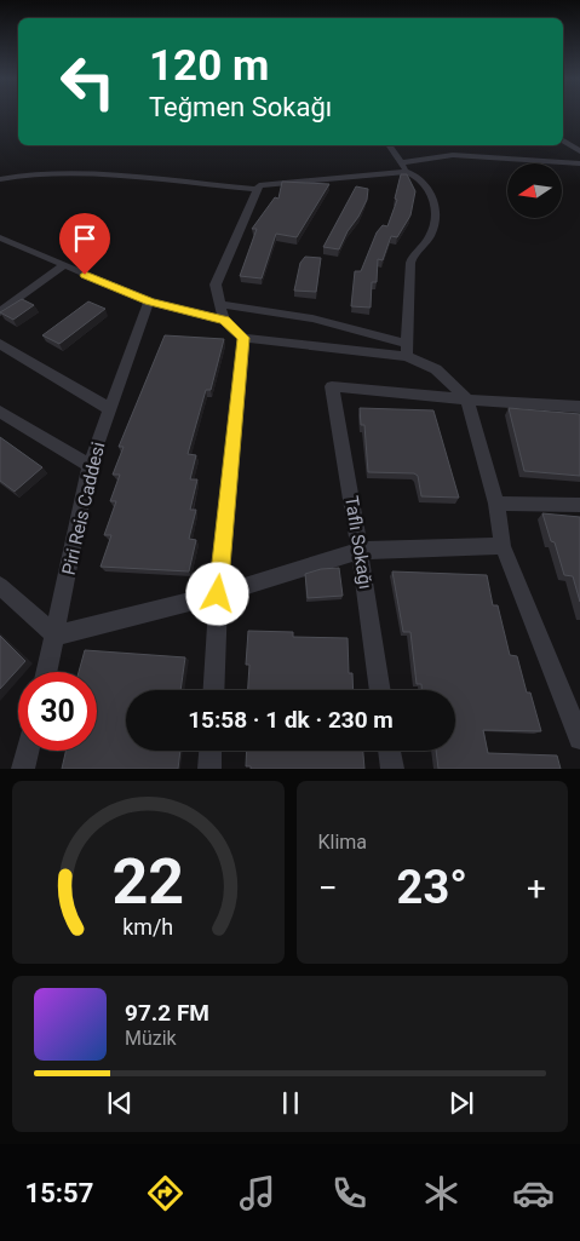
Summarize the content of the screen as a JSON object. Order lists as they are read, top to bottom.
{
  "streets": {
    "street": ["Piri Reis Caddesi", "Taflı Sokağı"]
  },
  "north": "left",
  "page": {
    "turn": ["120 m", "Teğmen Sokağı"],
    "limit": "30",
    "trip": "15:58 · 1 dk · 230 m",
    "tile": "Klima",
    "heat": ["−", "23°", "+"],
    "song": ["97.2 FM", "Müzik"],
    "tabs": "15:57",
    "gauge": ["22", "km/h"]
  }
}
